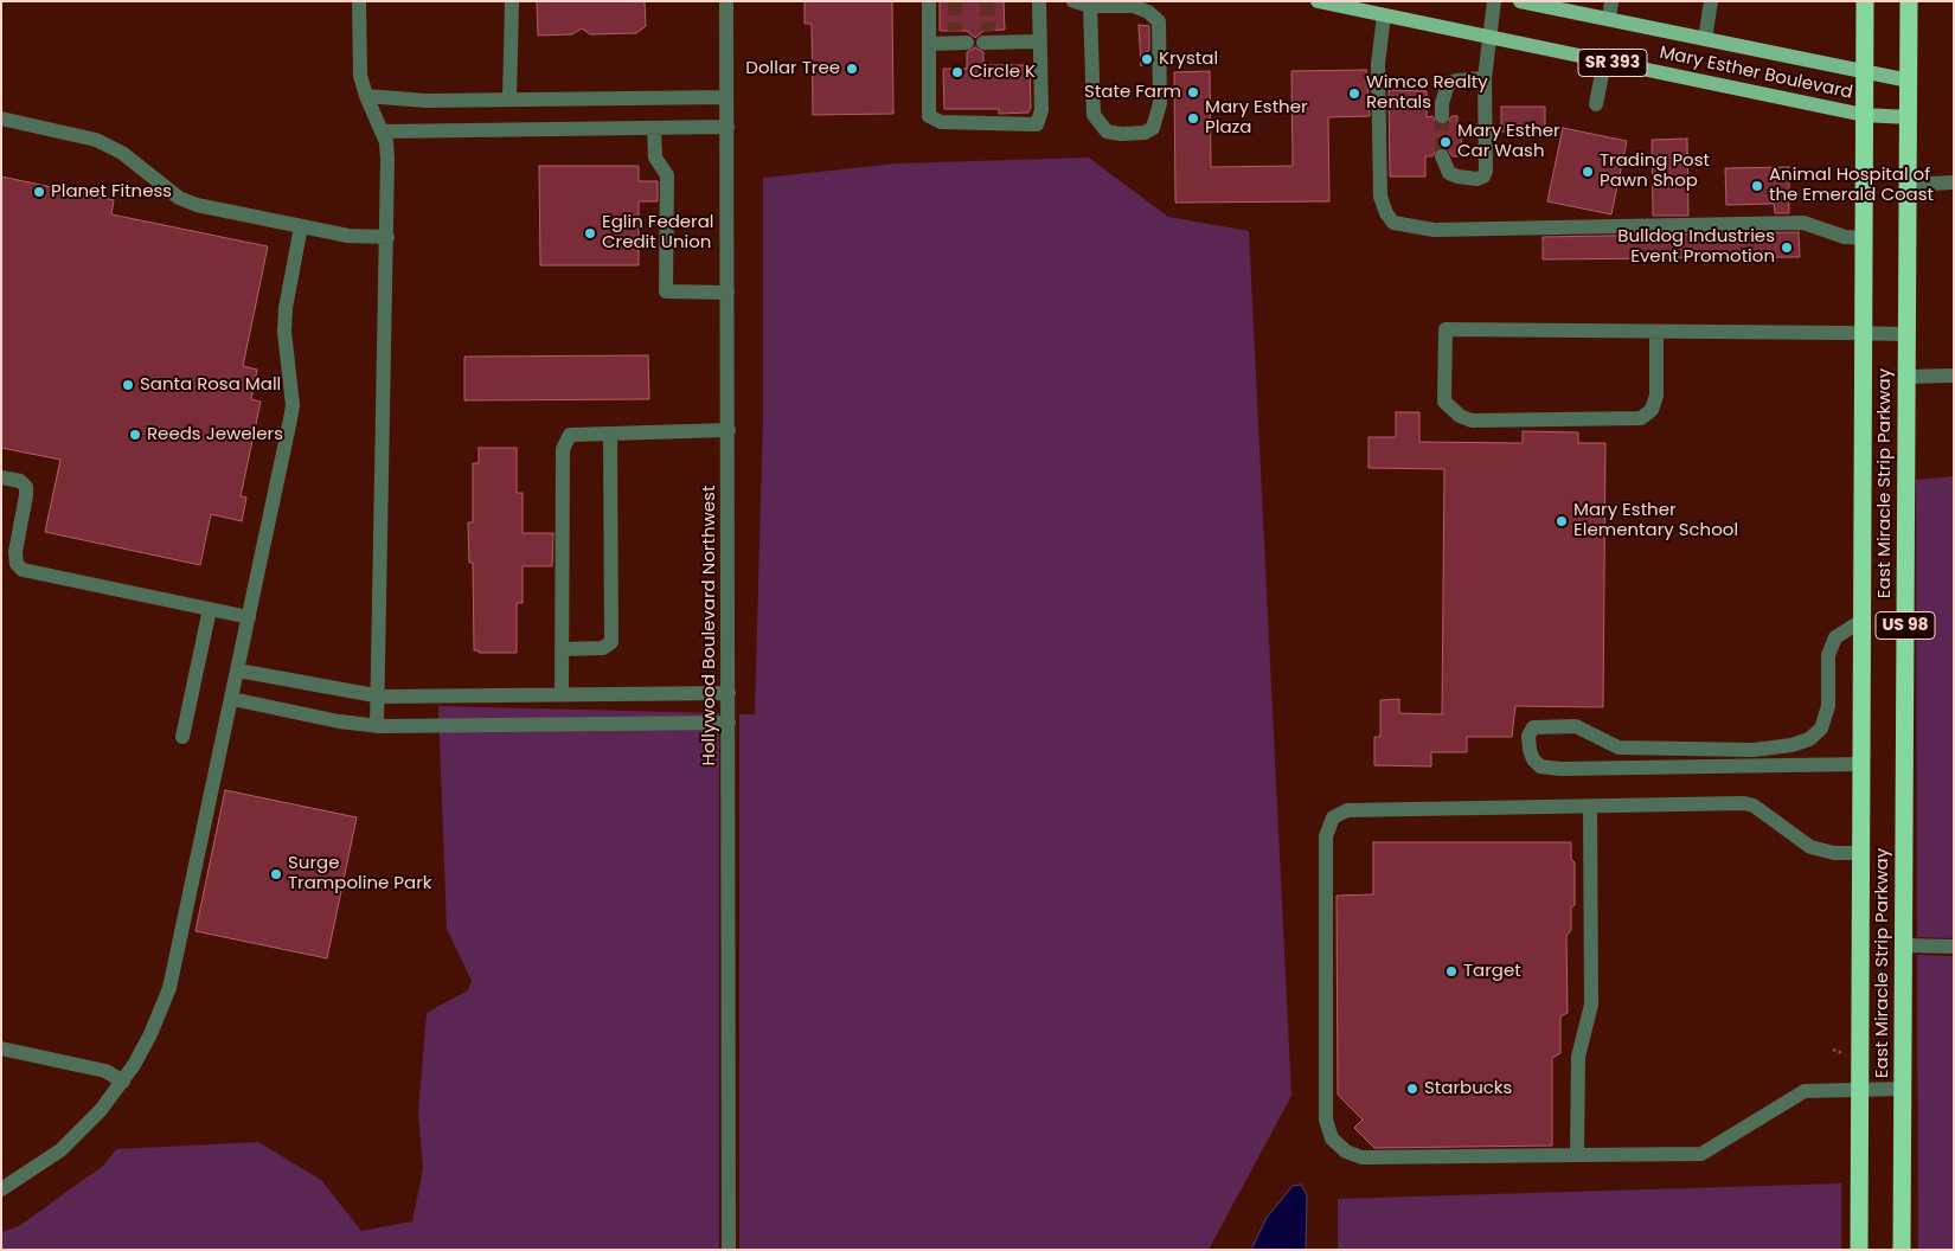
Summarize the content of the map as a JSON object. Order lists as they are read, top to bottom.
{
  "streets": {
    "highway": ["East Miracle Strip Parkway", "US 98"],
    "main road": ["SR 393", "Mary Esther Boulevard"],
    "street": ["Hollywood Boulevard Northwest"]
  },
  "crossings": [
    ["Mary Esther Boulevard", "East Miracle Strip Parkway"]
  ],
  "places": [
    "Krystal",
    "Dollar Tree",
    "Circle K",
    "State Farm",
    "Wimco Realty Rentals",
    "Mary Esther Plaza",
    "Mary Esther Car Wash",
    "Trading Post Pawn Shop",
    "Animal Hospital of the Emerald Coast",
    "Planet Fitness",
    "Eglin Federal Credit Union",
    "Bulldog Industries Event Promotion",
    "Santa Rosa Mall",
    "Reeds Jewelers",
    "Mary Esther Elementary School",
    "Surge Trampoline Park",
    "Target",
    "Starbucks"
  ]
}
